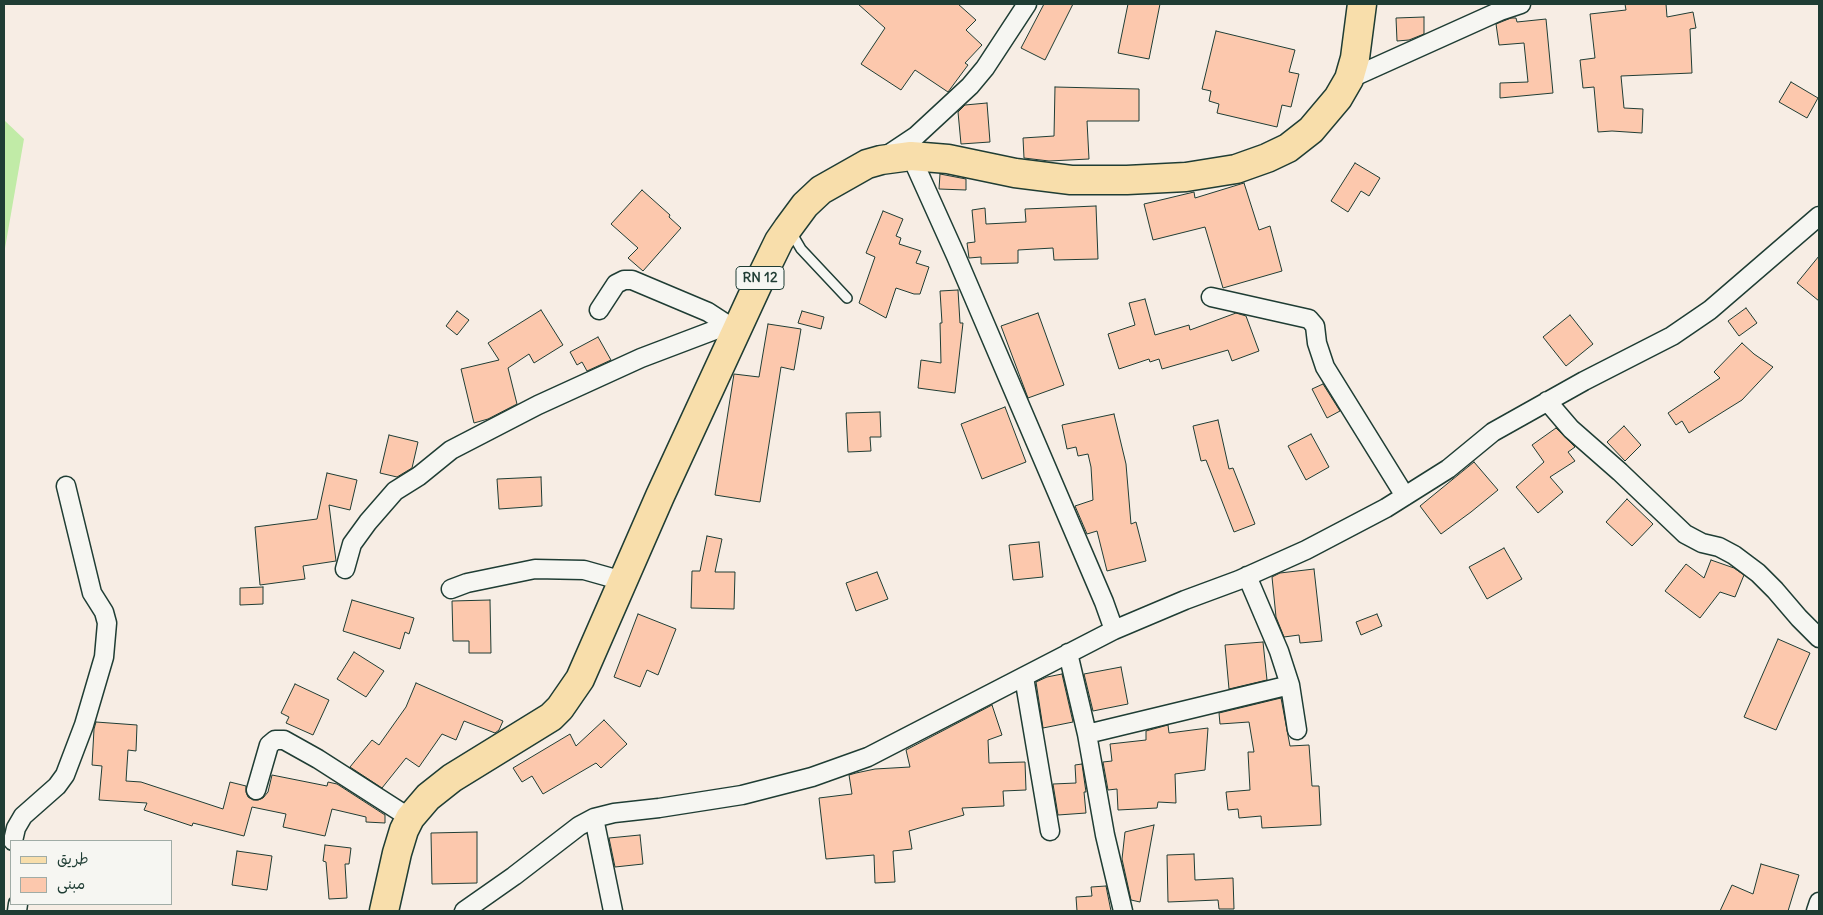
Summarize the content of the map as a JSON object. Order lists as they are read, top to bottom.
{
  "streets": {
    "main road": ["RN 12"]
  },
  "legend": ["طريق", "مبنى"]
}
